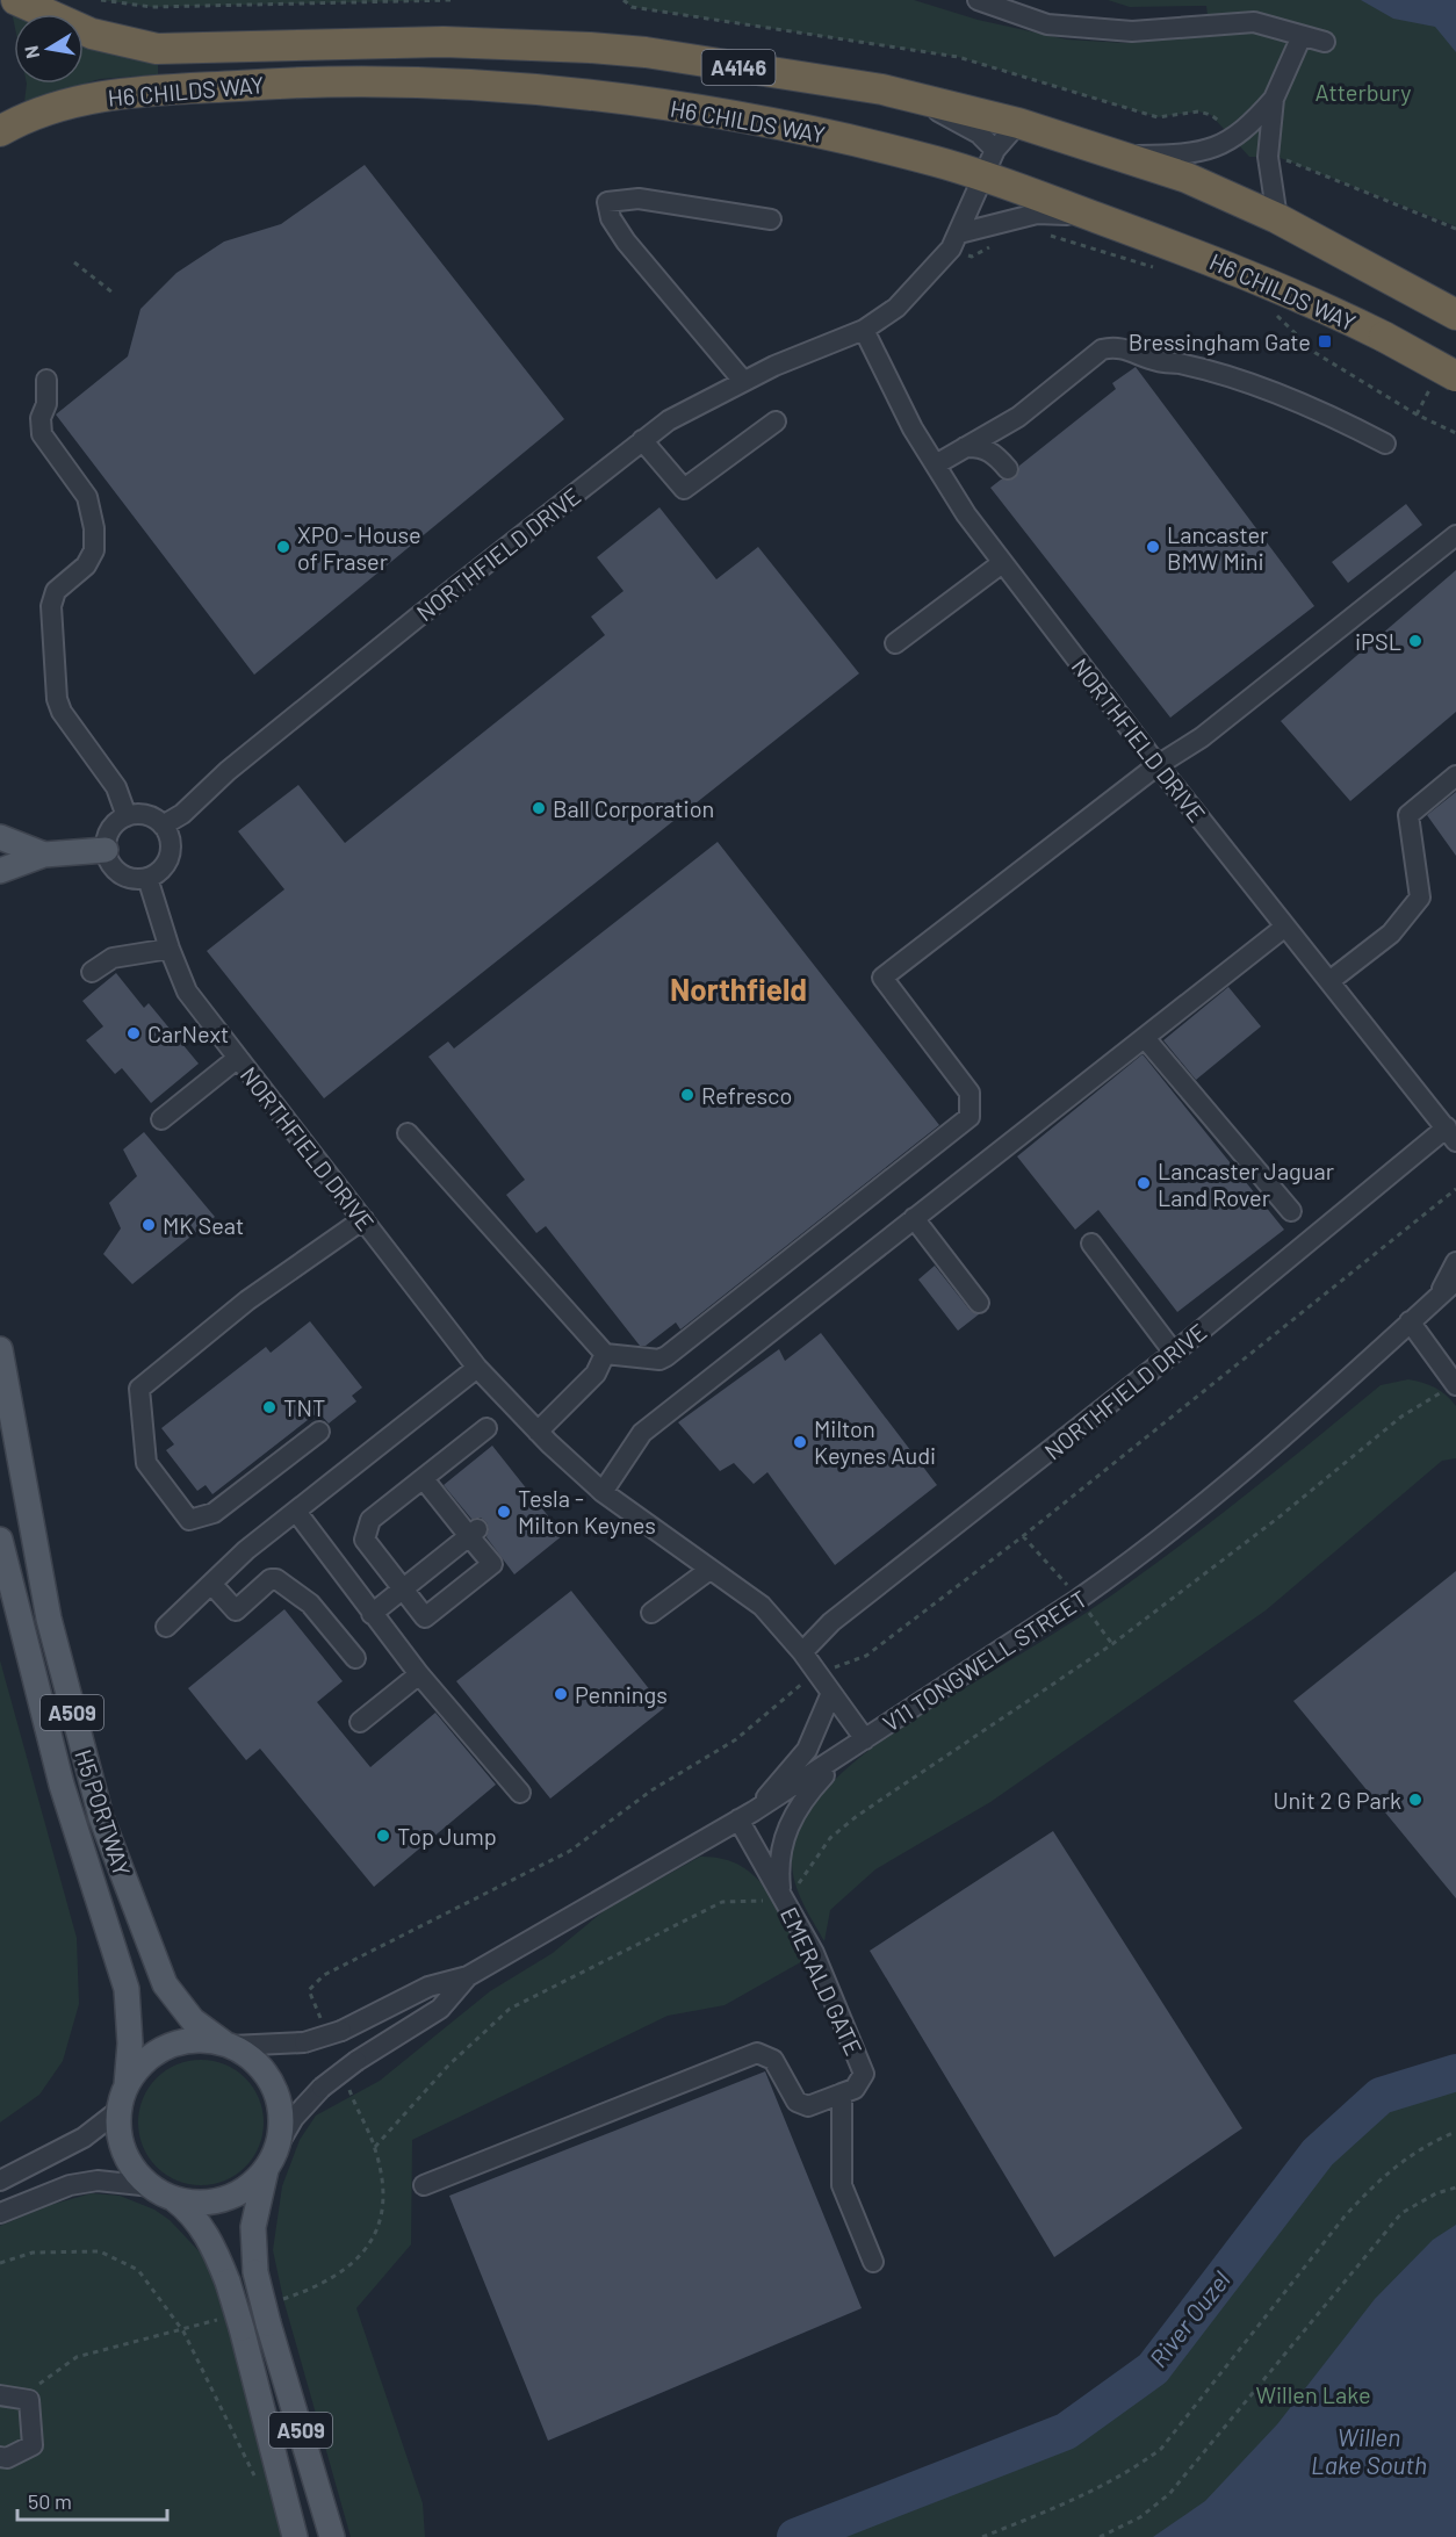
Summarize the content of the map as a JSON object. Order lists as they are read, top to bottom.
{
  "streets": {
    "highway": ["A4146", "H6 CHILDS WAY"],
    "main road": ["A509", "H5 PORTWAY"],
    "street": ["NORTHFIELD DRIVE", "V11 TONGWELL STREET", "EMERALD GATE"]
  },
  "crossings": [
    ["H6 CHILDS WAY", "NORTHFIELD DRIVE"],
    ["NORTHFIELD DRIVE", "V11 TONGWELL STREET"],
    ["V11 TONGWELL STREET", "A509"],
    ["V11 TONGWELL STREET", "H5 PORTWAY"],
    ["V11 TONGWELL STREET", "EMERALD GATE"],
    ["A509", "H5 PORTWAY"]
  ],
  "districts": ["Northfield"],
  "water": ["River Ouzel", "Willen Lake South"],
  "parks": ["Atterbury", "Willen Lake"],
  "places": {
    "transit": ["Bressingham Gate"],
    "other": [
      "XPO - House of Fraser",
      "Lancaster BMW Mini",
      "iPSL",
      "Ball Corporation",
      "CarNext",
      "Refresco",
      "Lancaster Jaguar Land Rover",
      "MK Seat",
      "TNT",
      "Milton Keynes Audi",
      "Tesla - Milton Keynes",
      "Pennings",
      "Unit 2 G Park",
      "Top Jump"
    ]
  },
  "scale_bar": "50 m",
  "north": "left"
}
